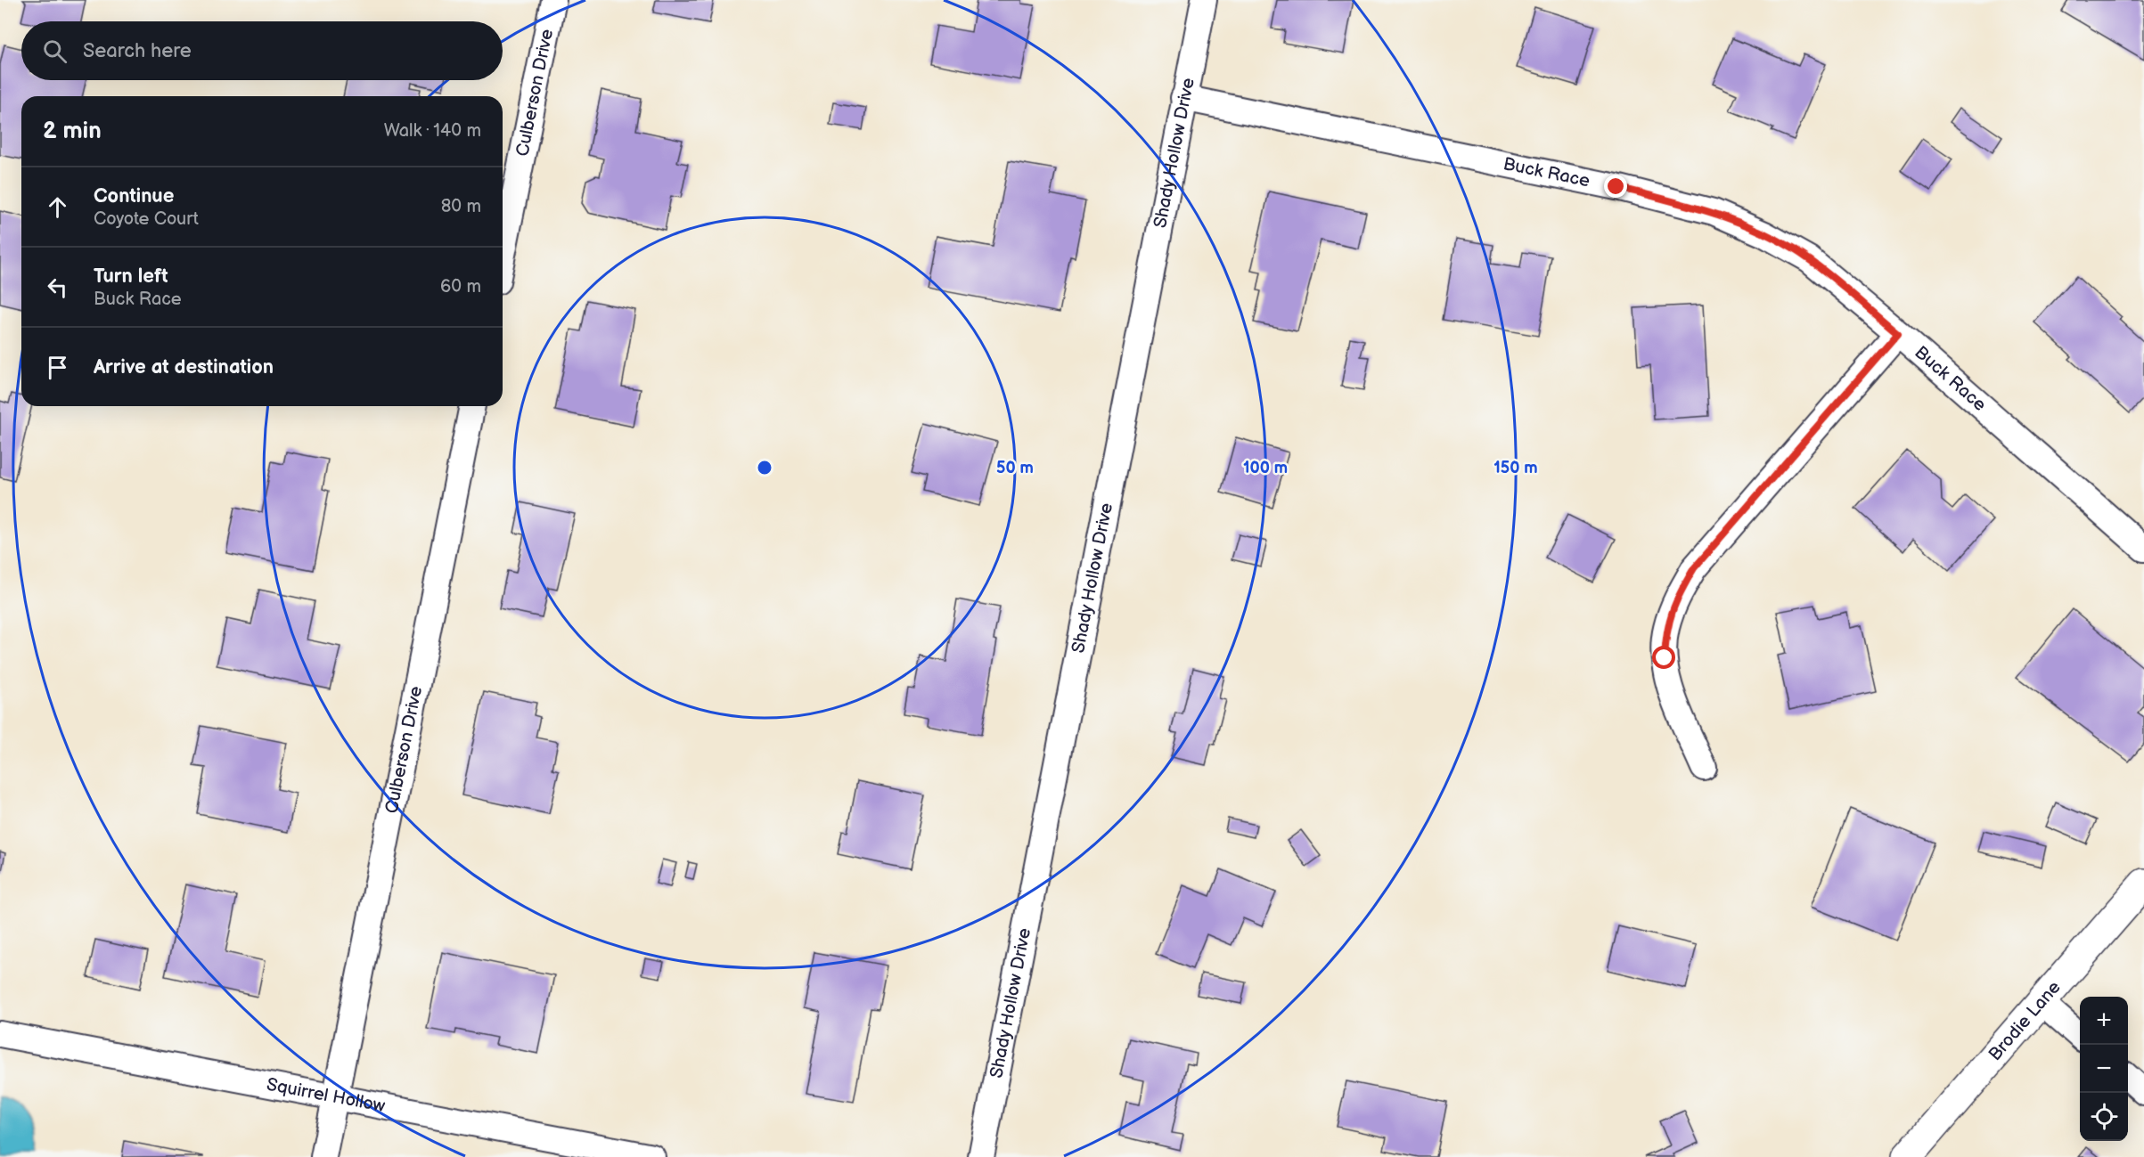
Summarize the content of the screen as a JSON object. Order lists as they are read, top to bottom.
{
  "streets": {
    "main road": ["Brodie Lane"],
    "street": [
      "Culberson Drive",
      "Shady Hollow Drive",
      "Buck Race",
      "Squirrel Hollow"
    ]
  },
  "crossings": [
    ["Culberson Drive", "Squirrel Hollow"],
    ["Shady Hollow Drive", "Buck Race"]
  ],
  "page": {
    "search": "Search here",
    "heading": ["2 min", "Walk · 140 m"],
    "list": [
      ["Continue", "Coyote Court", "80 m"],
      ["Turn left", "Buck Race", "60 m"],
      "Arrive at destination"
    ],
    "map_buttons": ["+", "−"]
  },
  "rings": ["50 m", "100 m", "150 m"]
}
